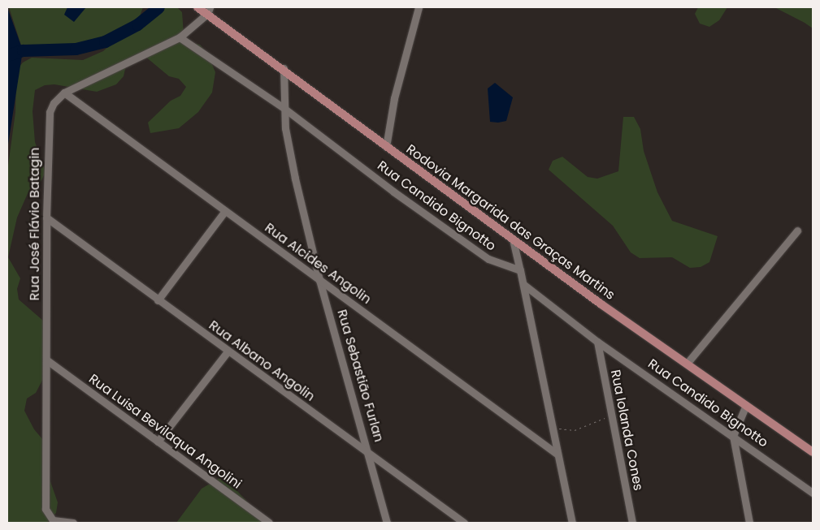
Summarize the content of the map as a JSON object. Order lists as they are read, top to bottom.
{
  "streets": {
    "main road": ["Rodovia Margarida das Graças Martins"],
    "street": [
      "Rua Candido Bignotto",
      "Rua José Flávio Batagin",
      "Rua Alcides Angolin",
      "Rua Albano Angolin",
      "Rua Sebastião Furlan",
      "Rua Iolanda Cones",
      "Rua Luisa Bevilaqua Angolini"
    ]
  },
  "crossings": [
    ["Rua Candido Bignotto", "Rua José Flávio Batagin"],
    ["Rua Candido Bignotto", "Rua Sebastião Furlan"],
    ["Rua Candido Bignotto", "Rua Iolanda Cones"],
    ["Rodovia Margarida das Graças Martins", "Rua José Flávio Batagin"],
    ["Rodovia Margarida das Graças Martins", "Rua Sebastião Furlan"],
    ["Rua José Flávio Batagin", "Rua Alcides Angolin"],
    ["Rua José Flávio Batagin", "Rua Albano Angolin"],
    ["Rua José Flávio Batagin", "Rua Luisa Bevilaqua Angolini"],
    ["Rua Alcides Angolin", "Rua Sebastião Furlan"],
    ["Rua Albano Angolin", "Rua Sebastião Furlan"]
  ]
}
